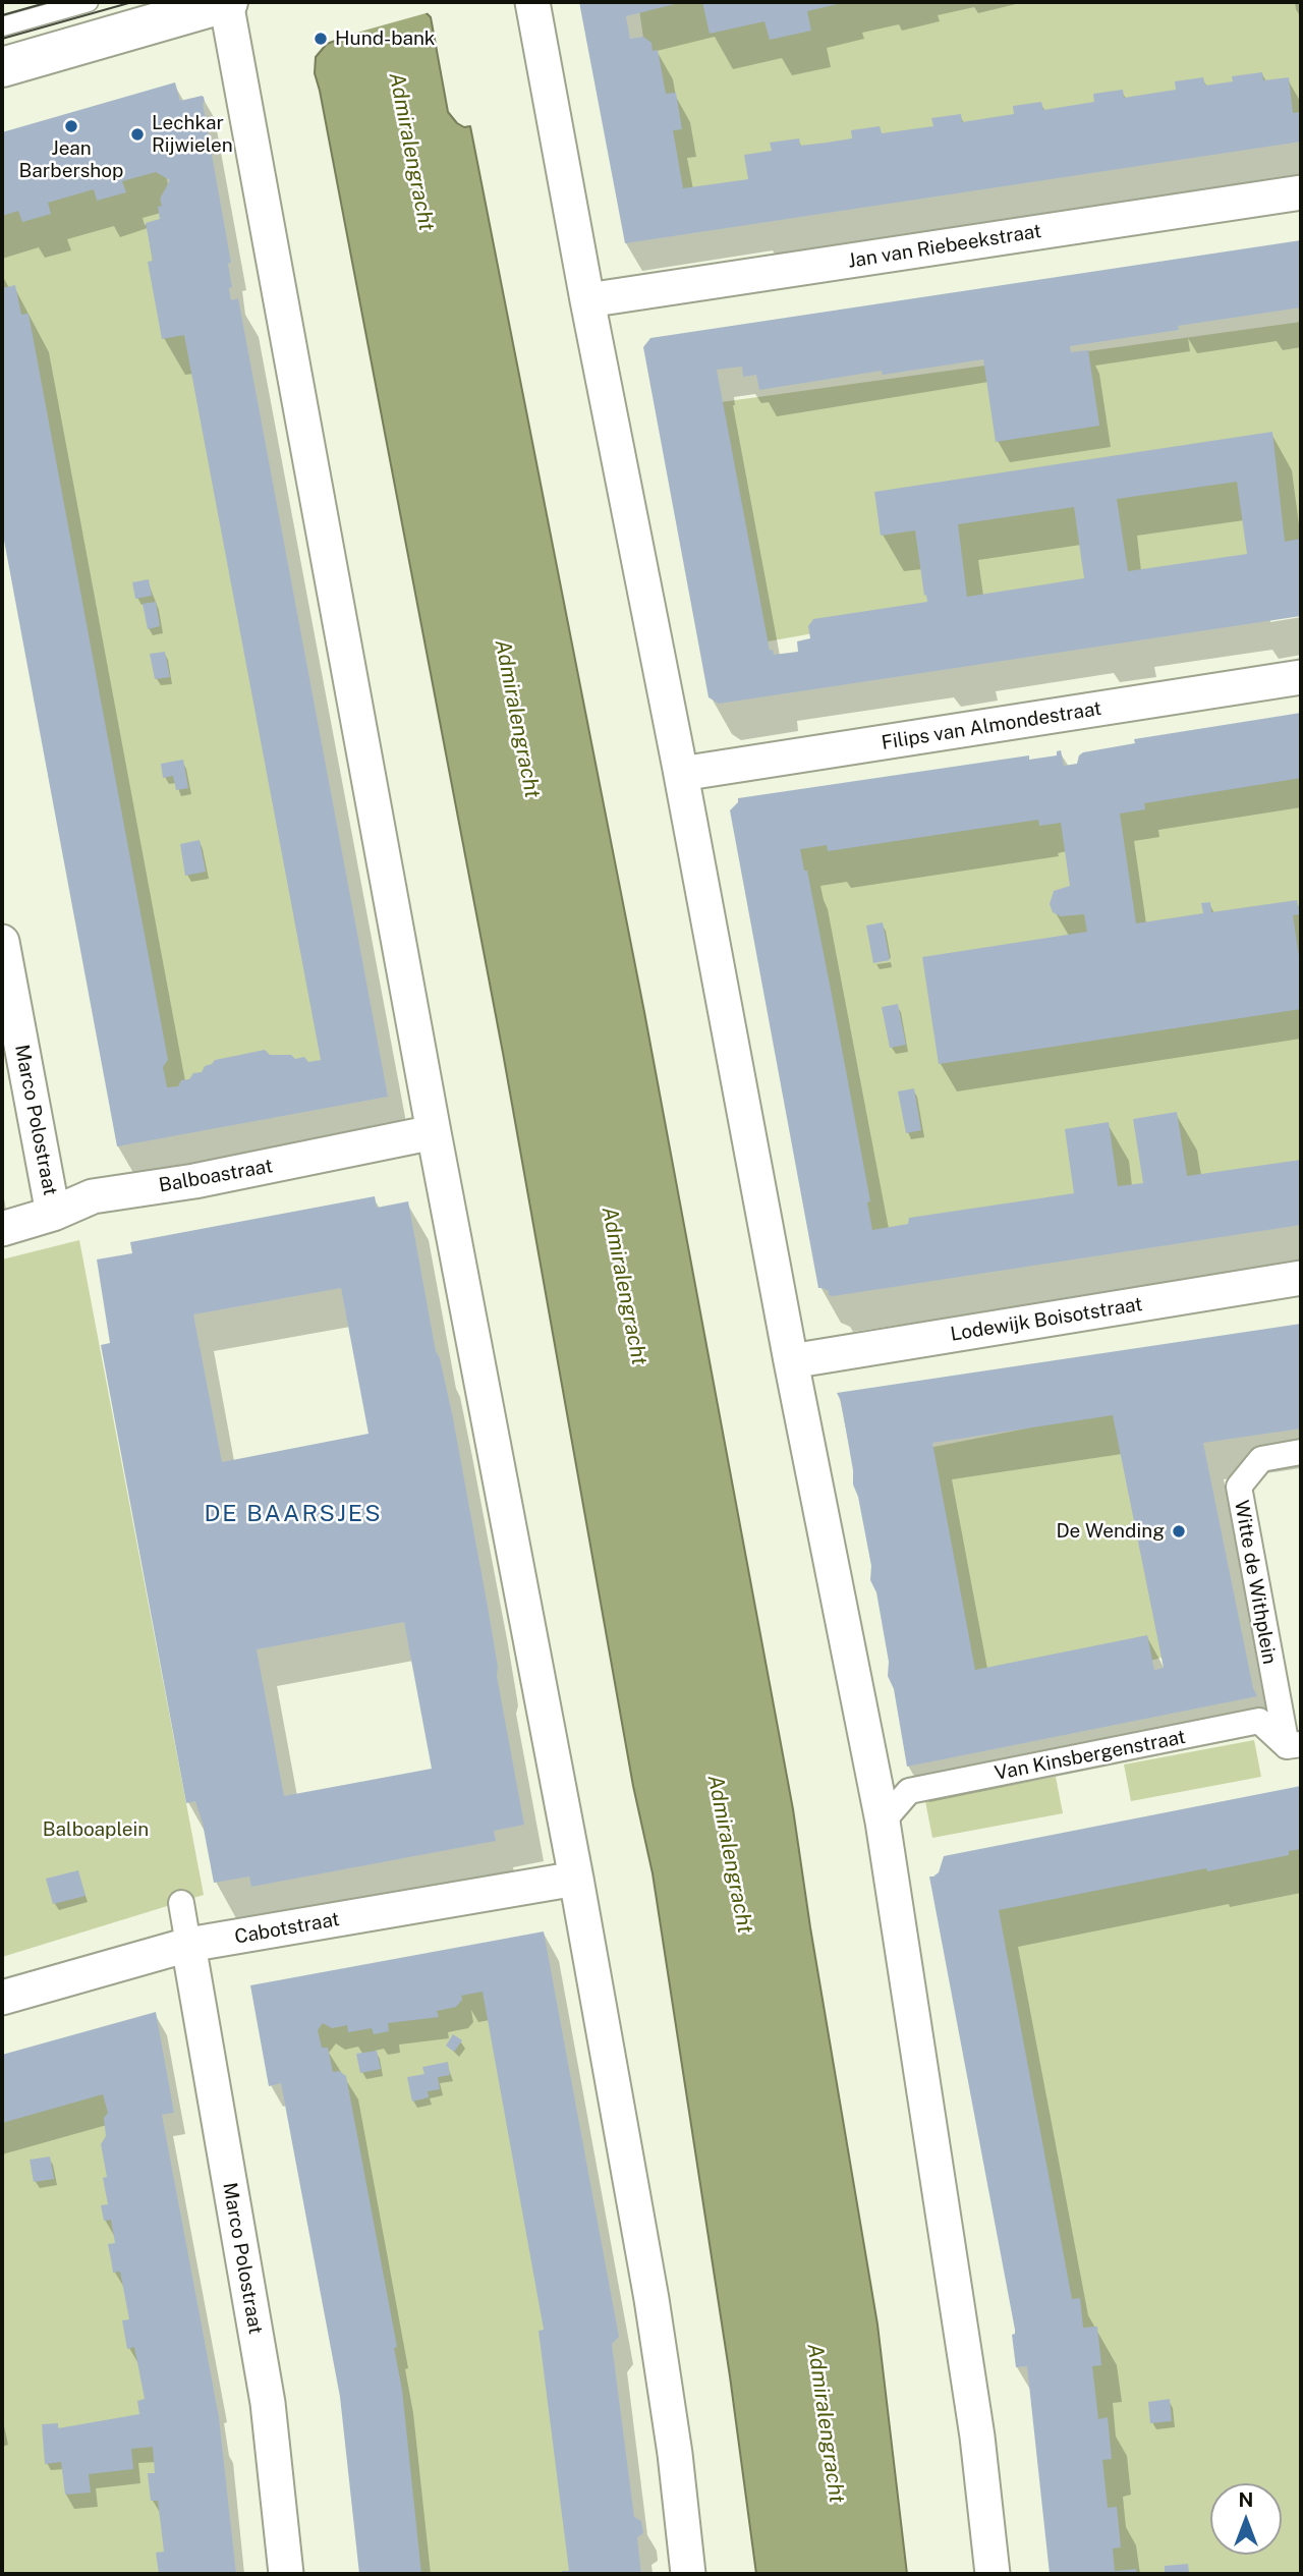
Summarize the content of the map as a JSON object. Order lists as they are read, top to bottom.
{
  "streets": {
    "street": [
      "Jan van Riebeekstraat",
      "Filips van Almondestraat",
      "Marco Polostraat",
      "Balboastraat",
      "Lodewijk Boisotstraat",
      "Witte de Withplein",
      "Van Kinsbergenstraat",
      "Cabotstraat"
    ]
  },
  "crossings": [
    ["Marco Polostraat", "Balboastraat"],
    ["Marco Polostraat", "Cabotstraat"],
    ["Witte de Withplein", "Van Kinsbergenstraat"]
  ],
  "districts": ["DE BAARSJES"],
  "water": ["Admiralengracht"],
  "parks": ["Balboaplein"],
  "places": [
    "Hund-bank",
    "Jean Barbershop",
    "Lechkar Rijwielen",
    "De Wending"
  ],
  "north": "top"
}
